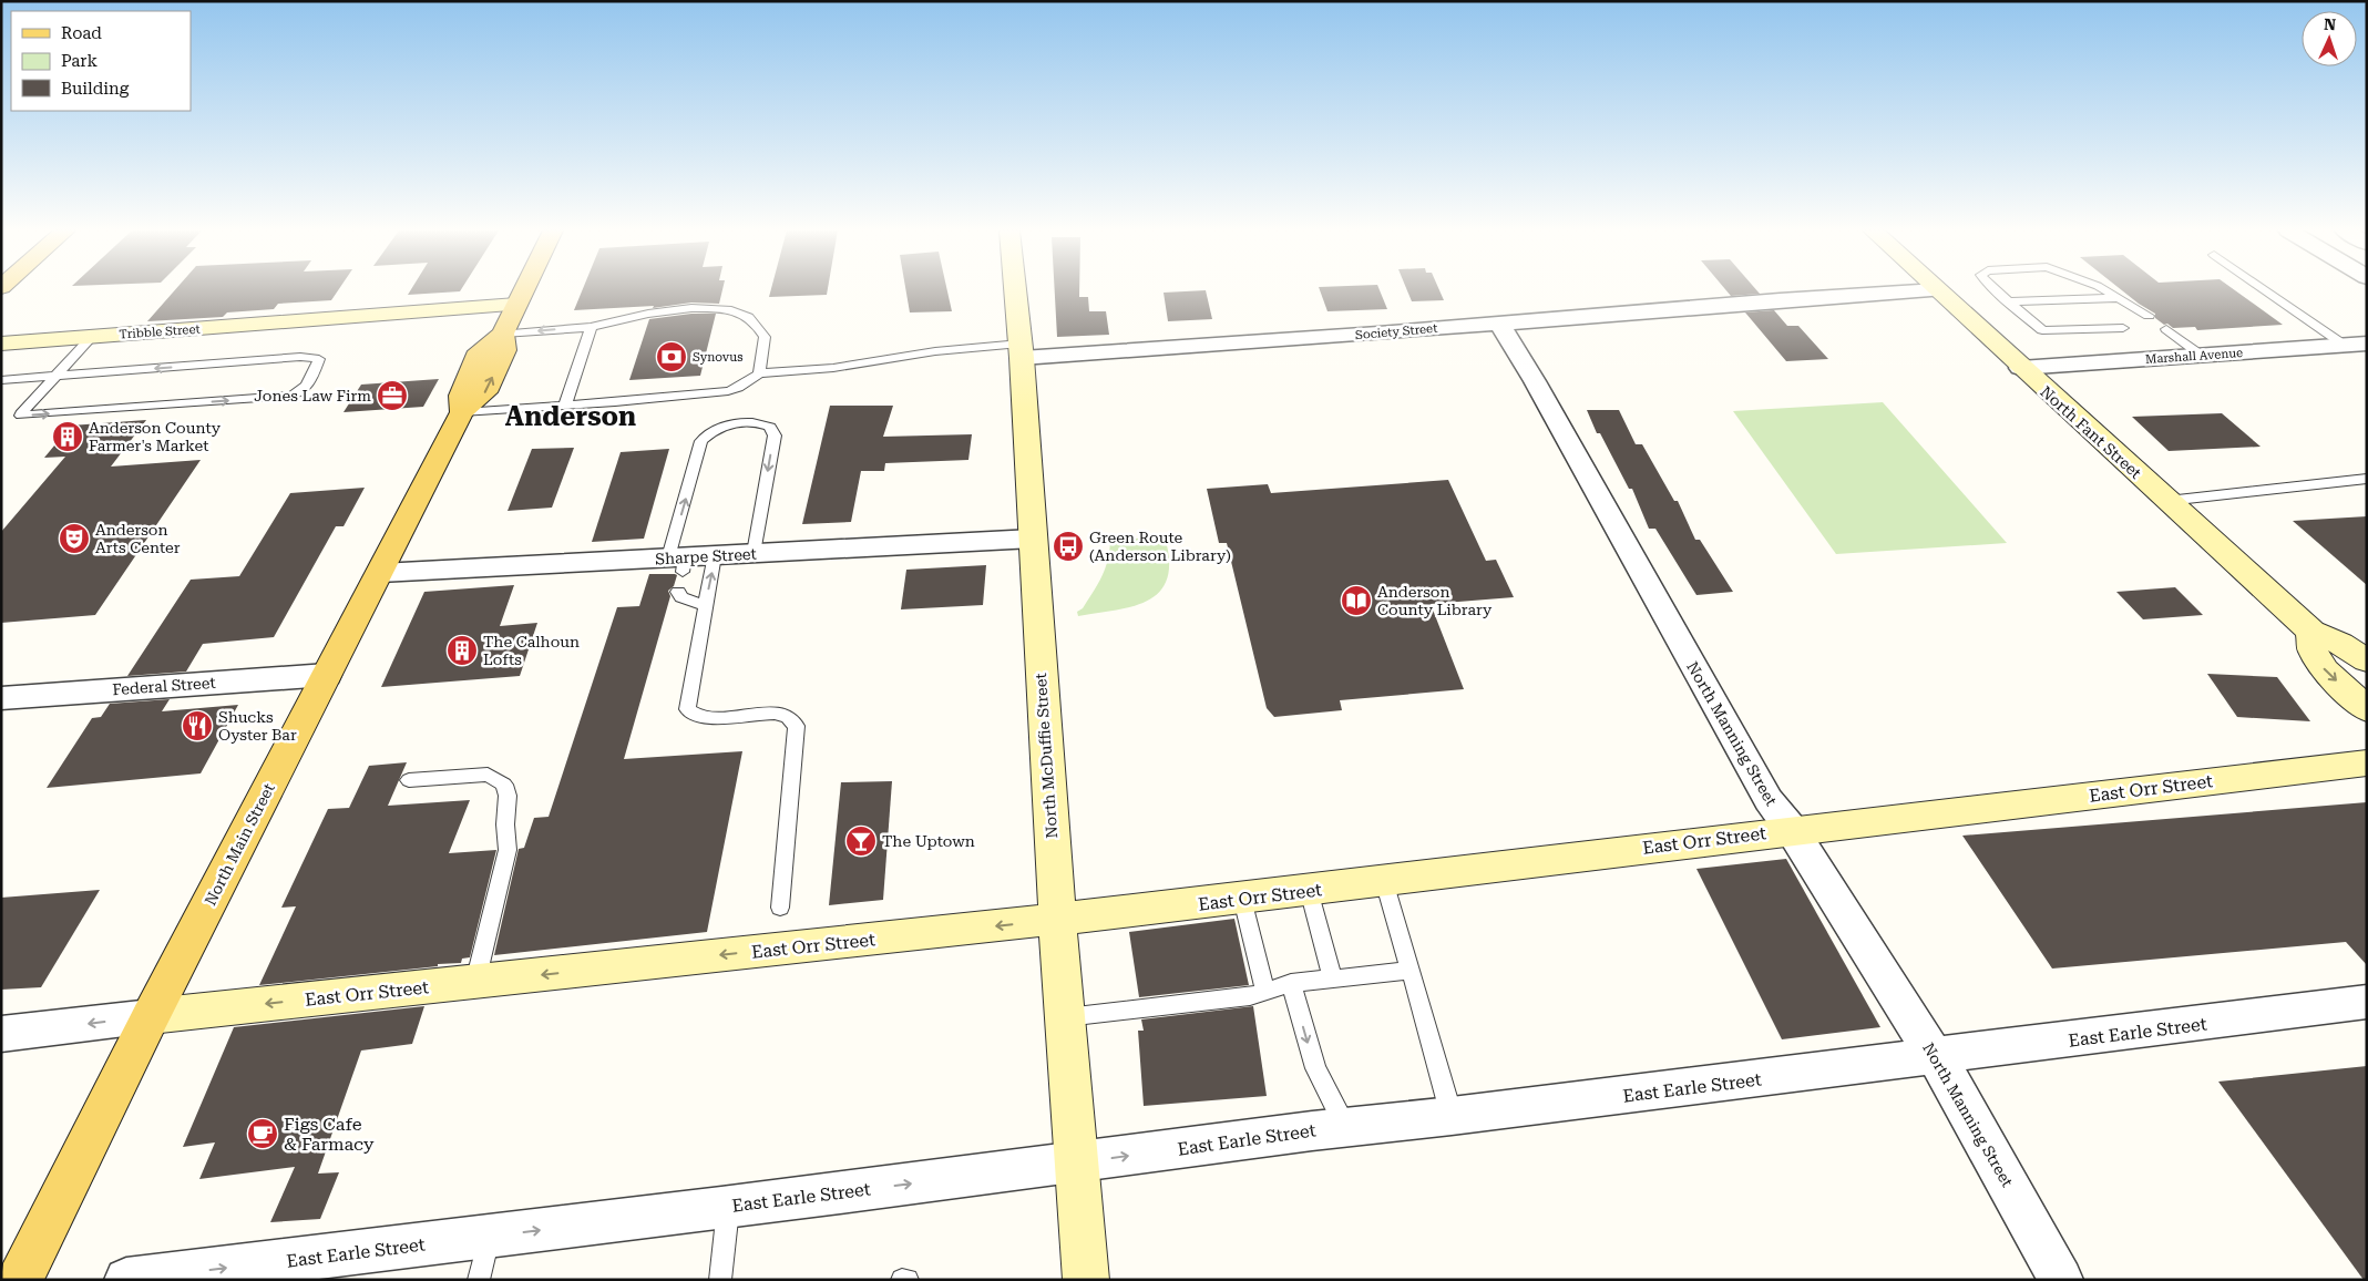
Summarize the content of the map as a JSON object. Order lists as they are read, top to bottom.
{
  "streets": {
    "main road": ["North Main Street"],
    "street": [
      "Tribble Street",
      "Society Street",
      "Marshall Avenue",
      "North Fant Street",
      "Sharpe Street",
      "Federal Street",
      "North Manning Street",
      "North McDuffie Street",
      "East Orr Street",
      "East Earle Street"
    ]
  },
  "crossings": [
    ["Tribble Street", "North Main Street"],
    ["Society Street", "North Fant Street"],
    ["Society Street", "North Manning Street"],
    ["Society Street", "North McDuffie Street"],
    ["Marshall Avenue", "North Fant Street"],
    ["Sharpe Street", "North McDuffie Street"],
    ["Sharpe Street", "North Main Street"],
    ["Federal Street", "North Main Street"],
    ["North Manning Street", "East Orr Street"],
    ["North Manning Street", "East Earle Street"],
    ["North McDuffie Street", "East Orr Street"],
    ["North McDuffie Street", "East Earle Street"],
    ["East Orr Street", "North Main Street"]
  ],
  "one_way": ["East Orr Street", "East Earle Street"],
  "districts": ["Anderson"],
  "places": {
    "bank": ["Synovus"],
    "office": ["Jones Law Firm"],
    "building": ["Anderson County Farmer's Market", "The Calhoun Lofts"],
    "theatre": ["Anderson Arts Center"],
    "bus stop": ["Green Route (Anderson Library)"],
    "library": ["Anderson County Library"],
    "restaurant": ["Shucks Oyster Bar"],
    "bar": ["The Uptown"],
    "cafe": ["Figs Cafe & Farmacy"]
  },
  "legend": ["Road", "Park", "Building"],
  "north": "top"
}
